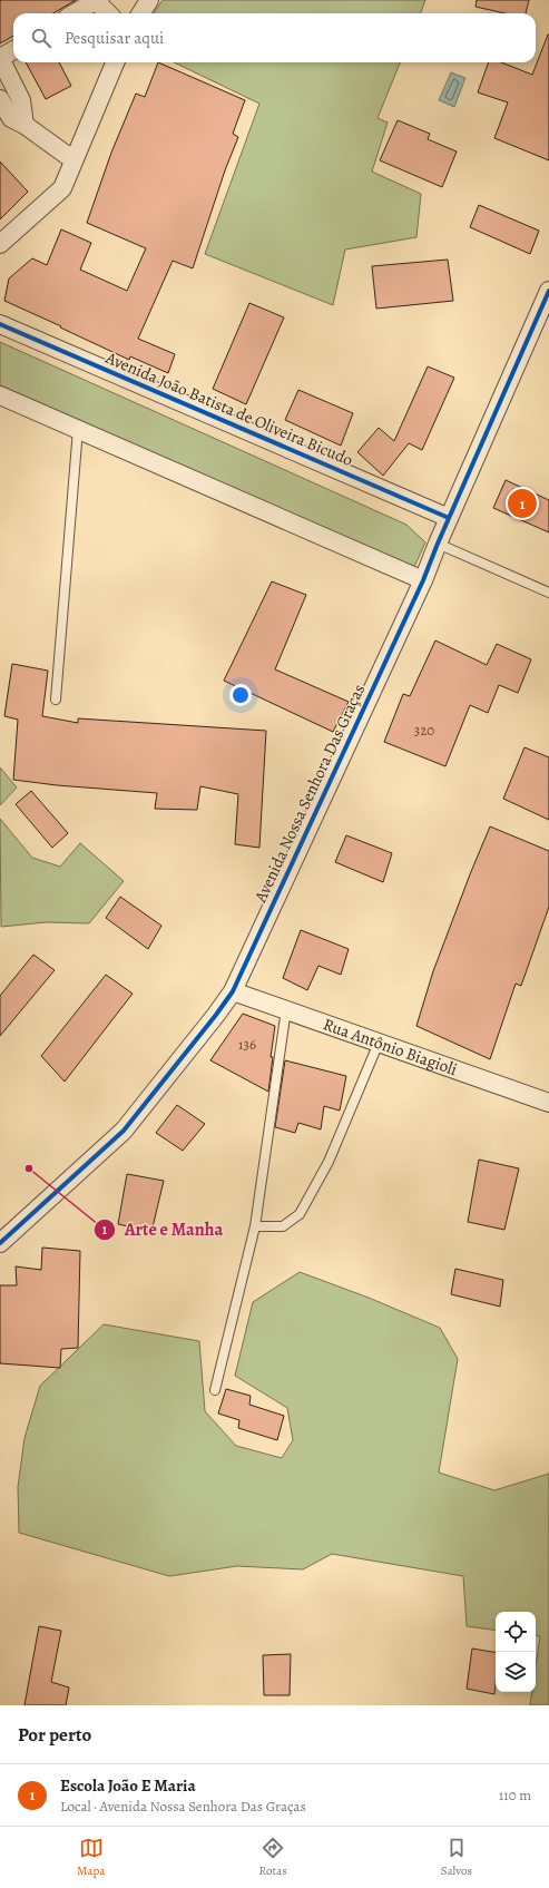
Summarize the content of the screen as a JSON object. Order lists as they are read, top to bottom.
{
  "streets": {
    "street": ["Avenida João Batista de Oliveira Bicudo", "Avenida Nossa Senhora Das Graças", "Rua Antônio Biagioli"]
  },
  "crossings": [
    ["Avenida João Batista de Oliveira Bicudo", "Avenida Nossa Senhora Das Graças"],
    ["Avenida Nossa Senhora Das Graças", "Rua Antônio Biagioli"]
  ],
  "places": ["Arte e Manha"],
  "house_numbers": ["320", "136"],
  "page": {
    "search": "Pesquisar aqui",
    "pins": "1",
    "heading": "Por perto",
    "list": [
      {
        "mark": "1",
        "name": "Escola João E Maria",
        "note": "Local · Avenida Nossa Senhora Das Graças",
        "value": "110 m"
      }
    ],
    "nav": ["Mapa", "Rotas", "Salvos"]
  }
}
